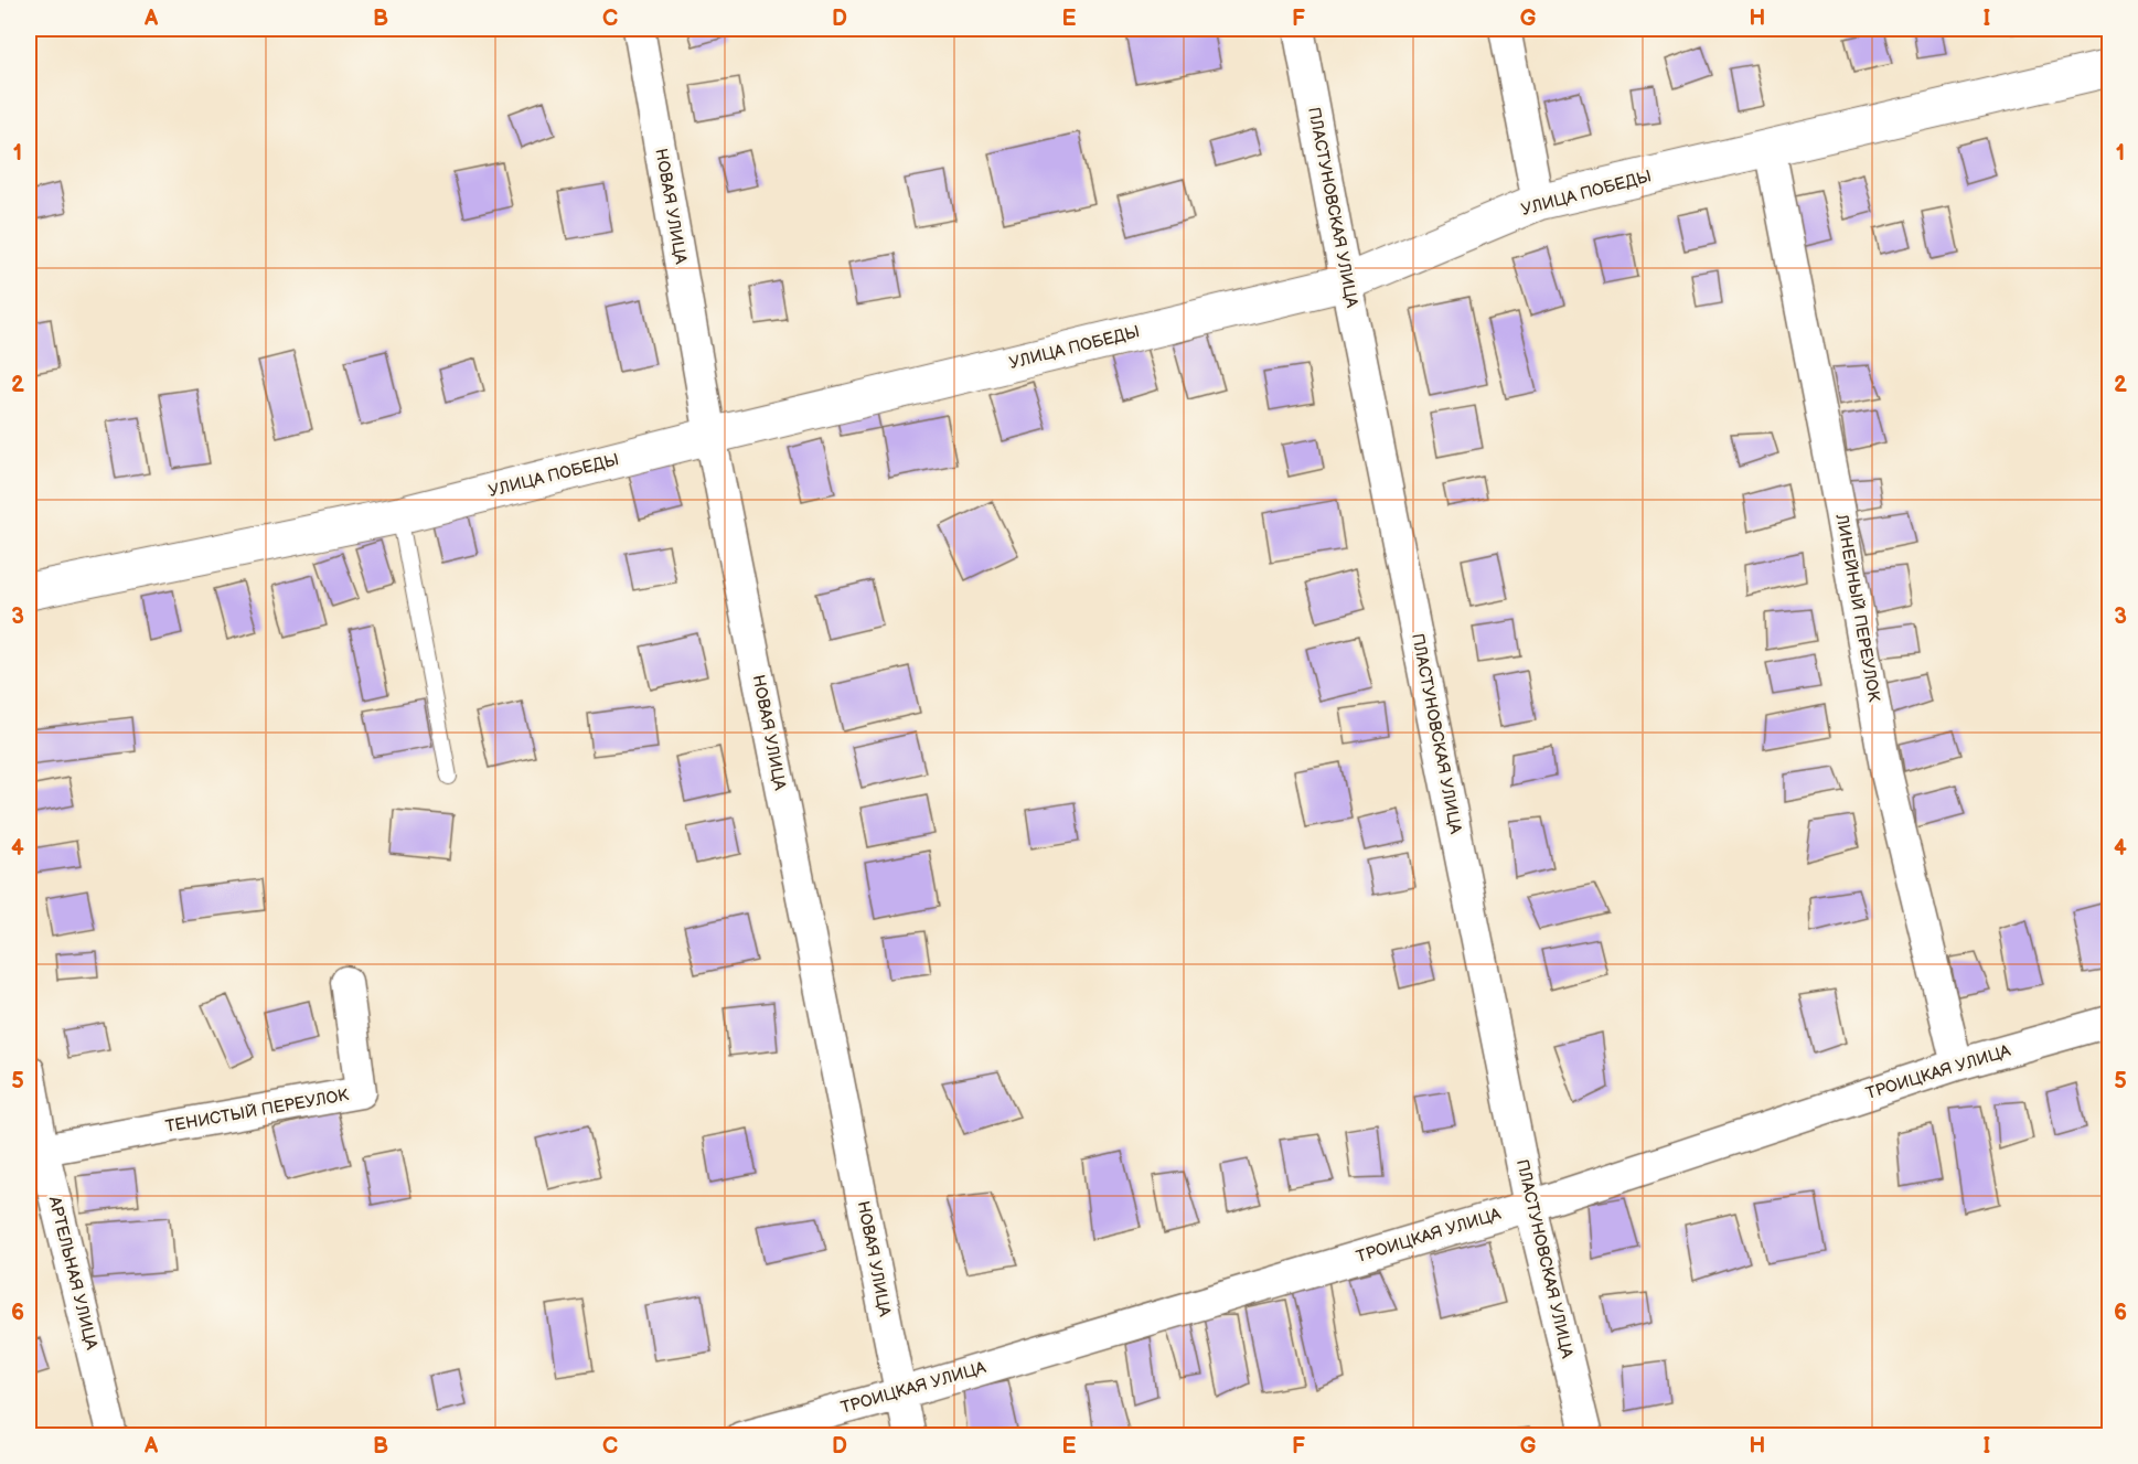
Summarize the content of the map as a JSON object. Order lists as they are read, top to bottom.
{
  "streets": {
    "street": [
      "УЛИЦА ПОБЕДЫ",
      "НОВАЯ УЛИЦА",
      "ПЛАСТУНОВСКАЯ УЛИЦА",
      "ЛИНЕЙНЫЙ ПЕРЕУЛОК",
      "ТРОИЦКАЯ УЛИЦА",
      "ТЕНИСТЫЙ ПЕРЕУЛОК",
      "АРТЕЛЬНАЯ УЛИЦА"
    ]
  },
  "crossings": [
    ["УЛИЦА ПОБЕДЫ", "НОВАЯ УЛИЦА"],
    ["УЛИЦА ПОБЕДЫ", "ПЛАСТУНОВСКАЯ УЛИЦА"],
    ["УЛИЦА ПОБЕДЫ", "ЛИНЕЙНЫЙ ПЕРЕУЛОК"],
    ["НОВАЯ УЛИЦА", "ТРОИЦКАЯ УЛИЦА"],
    ["ПЛАСТУНОВСКАЯ УЛИЦА", "ТРОИЦКАЯ УЛИЦА"],
    ["ЛИНЕЙНЫЙ ПЕРЕУЛОК", "ТРОИЦКАЯ УЛИЦА"],
    ["ТЕНИСТЫЙ ПЕРЕУЛОК", "АРТЕЛЬНАЯ УЛИЦА"]
  ],
  "grid": {
    "columns": [
      "A",
      "B",
      "C",
      "D",
      "E",
      "F",
      "G",
      "H",
      "I"
    ],
    "rows": [
      "1",
      "2",
      "3",
      "4",
      "5",
      "6"
    ]
  }
}
